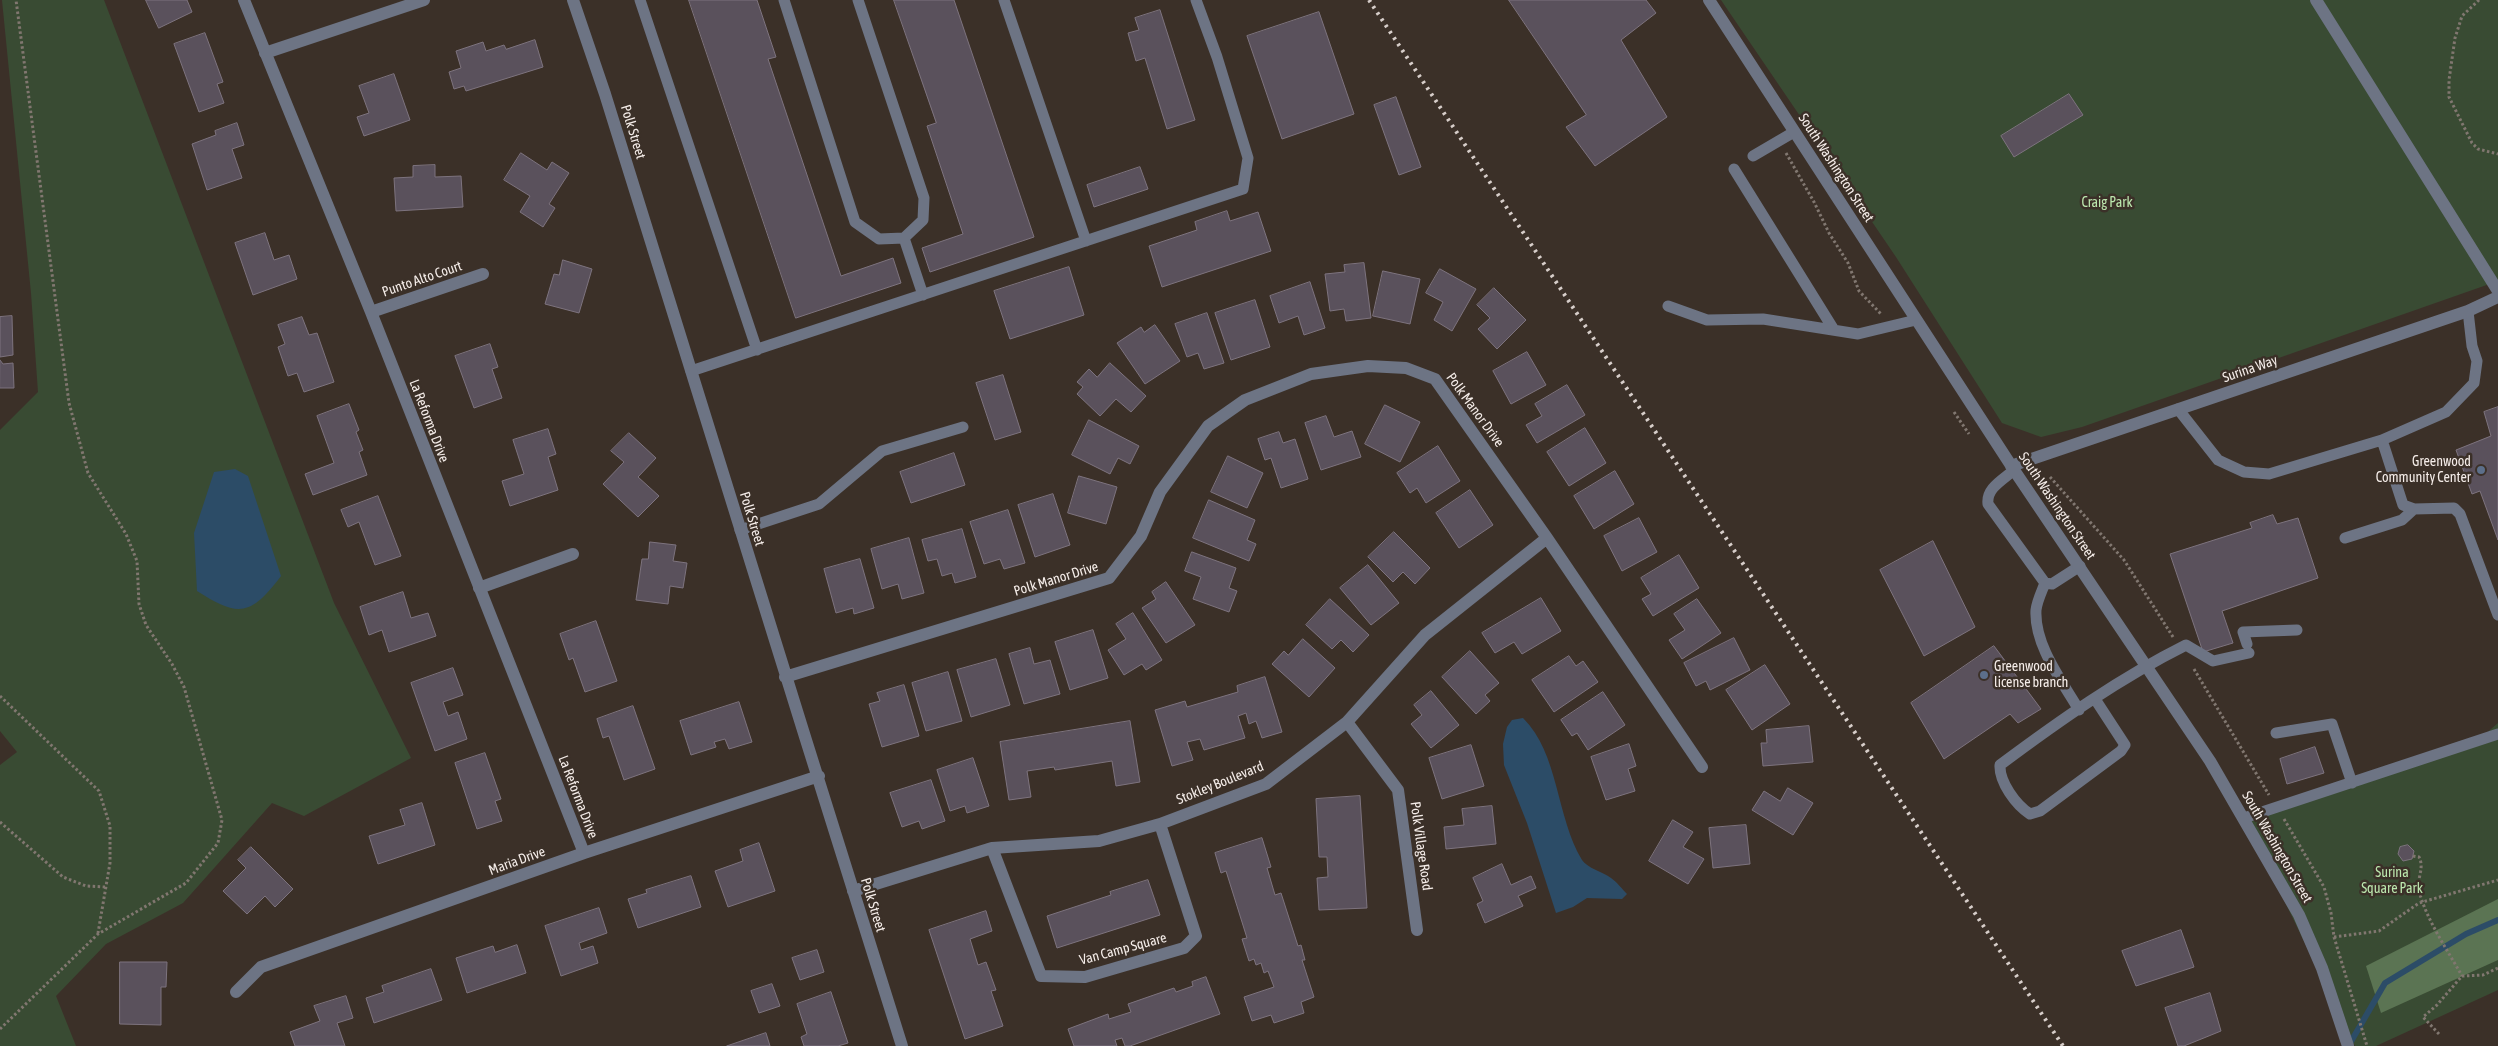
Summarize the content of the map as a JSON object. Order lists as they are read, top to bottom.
{
  "streets": {
    "street": [
      "Polk Street",
      "South Washington Street",
      "Punto Alto Court",
      "Surina Way",
      "Polk Manor Drive",
      "La Reforma Drive",
      "Stokley Boulevard",
      "Polk Village Road",
      "Maria Drive",
      "Van Camp Square"
    ]
  },
  "crossings": [
    ["Polk Street", "Polk Manor Drive"],
    ["Polk Street", "Stokley Boulevard"],
    ["Polk Street", "Maria Drive"],
    ["South Washington Street", "Surina Way"],
    ["Punto Alto Court", "La Reforma Drive"],
    ["Polk Manor Drive", "Stokley Boulevard"],
    ["La Reforma Drive", "Maria Drive"],
    ["Stokley Boulevard", "Polk Village Road"],
    ["Stokley Boulevard", "Van Camp Square"]
  ],
  "parks": ["Craig Park", "Surina Square Park"],
  "places": ["Greenwood Community Center", "Greenwood license branch"]
}
